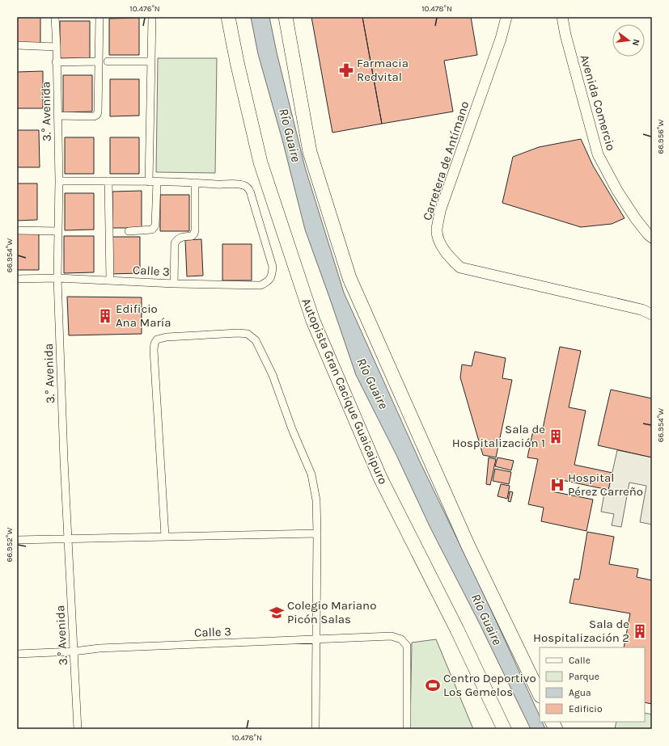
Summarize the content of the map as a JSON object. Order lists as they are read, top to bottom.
{
  "streets": {
    "highway": ["Autopista Gran Cacique Guaicaipuro"],
    "main road": ["Avenida Comercio", "Carretera de Antímano"],
    "street": ["3.° Avenida", "Calle 3"]
  },
  "crossings": [
    ["3.° Avenida", "Calle 3"]
  ],
  "water": ["Río Guaire"],
  "places": {
    "pharmacy": ["Farmacia Redvital"],
    "building": ["Edificio Ana María", "Sala de Hospitalización 1", "Sala de Hospitalización 2"],
    "hospital": ["Hospital Pérez Carreño"],
    "school or university": ["Colegio Mariano Picón Salas"],
    "sports": ["Centro Deportivo Los Gemelos"]
  },
  "legend": [
    "Calle",
    "Parque",
    "Agua",
    "Edificio"
  ],
  "north": "right",
  "coordinates": [
    "10.476°N",
    "10.478°N",
    "66.956°W",
    "66.954°W",
    "66.952°W"
  ]
}
